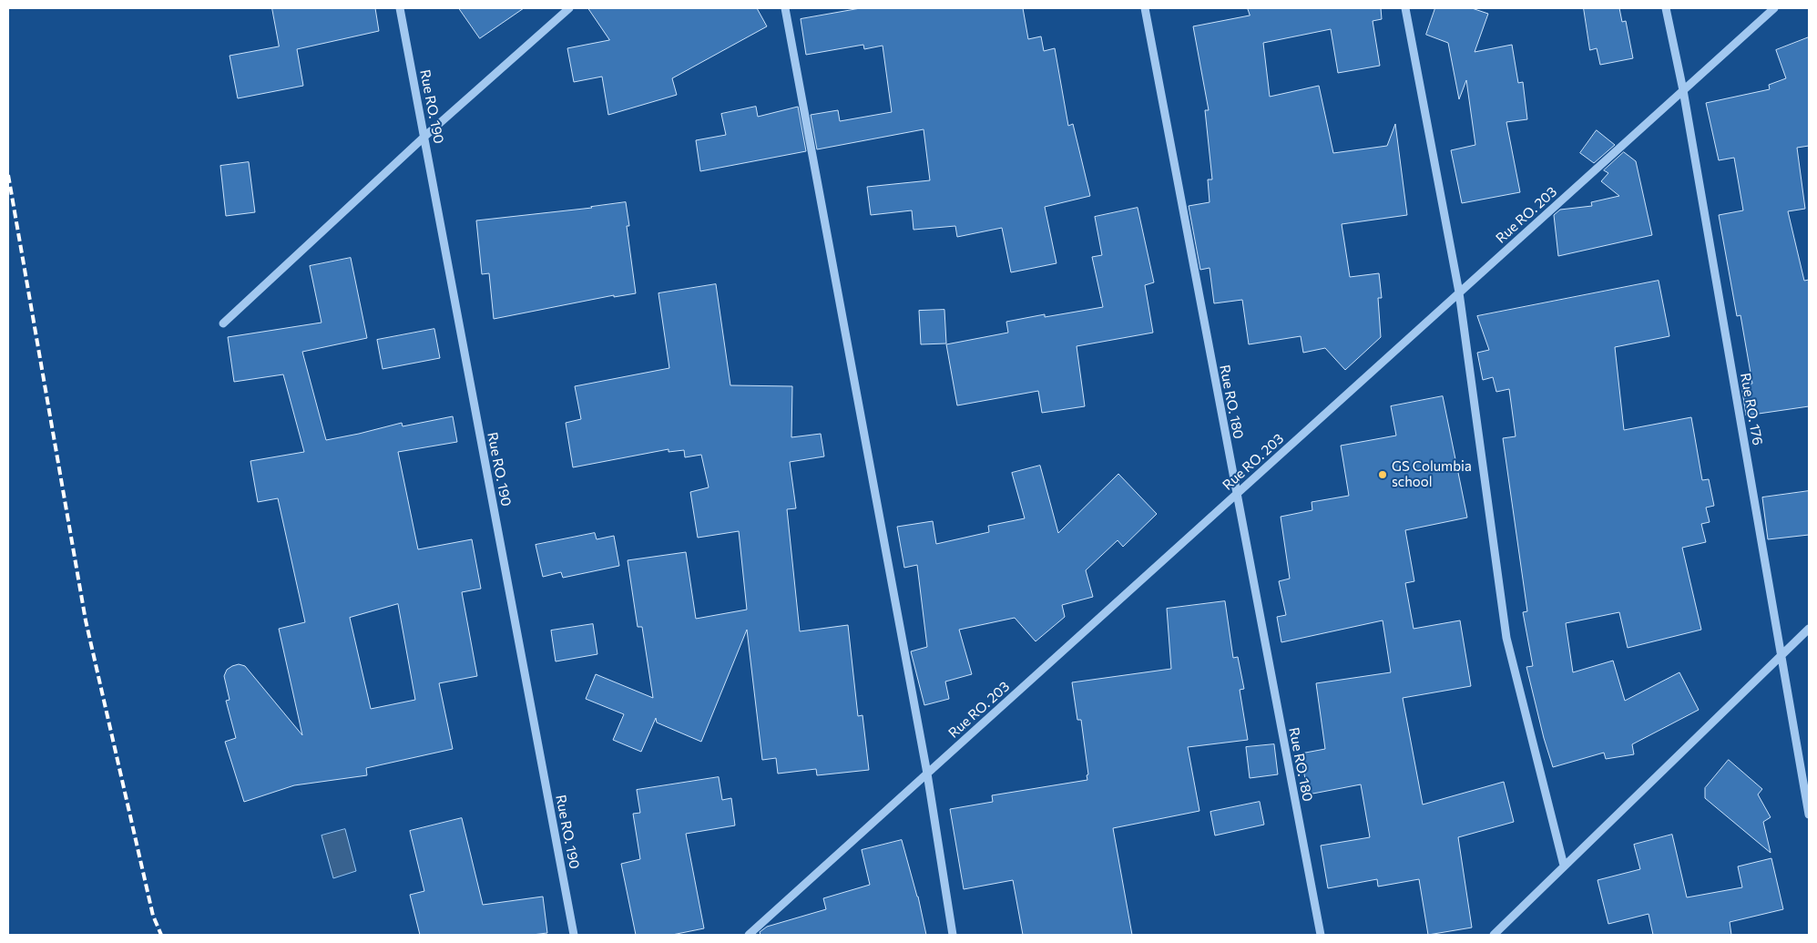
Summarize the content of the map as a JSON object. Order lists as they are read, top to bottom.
{
  "streets": {
    "street": [
      "Rue RO. 190",
      "Rue RO. 203",
      "Rue RO. 180",
      "Rue RO. 176"
    ]
  },
  "crossings": [
    ["Rue RO. 203", "Rue RO. 180"],
    ["Rue RO. 203", "Rue RO. 176"]
  ],
  "places": ["GS Columbia school"]
}
